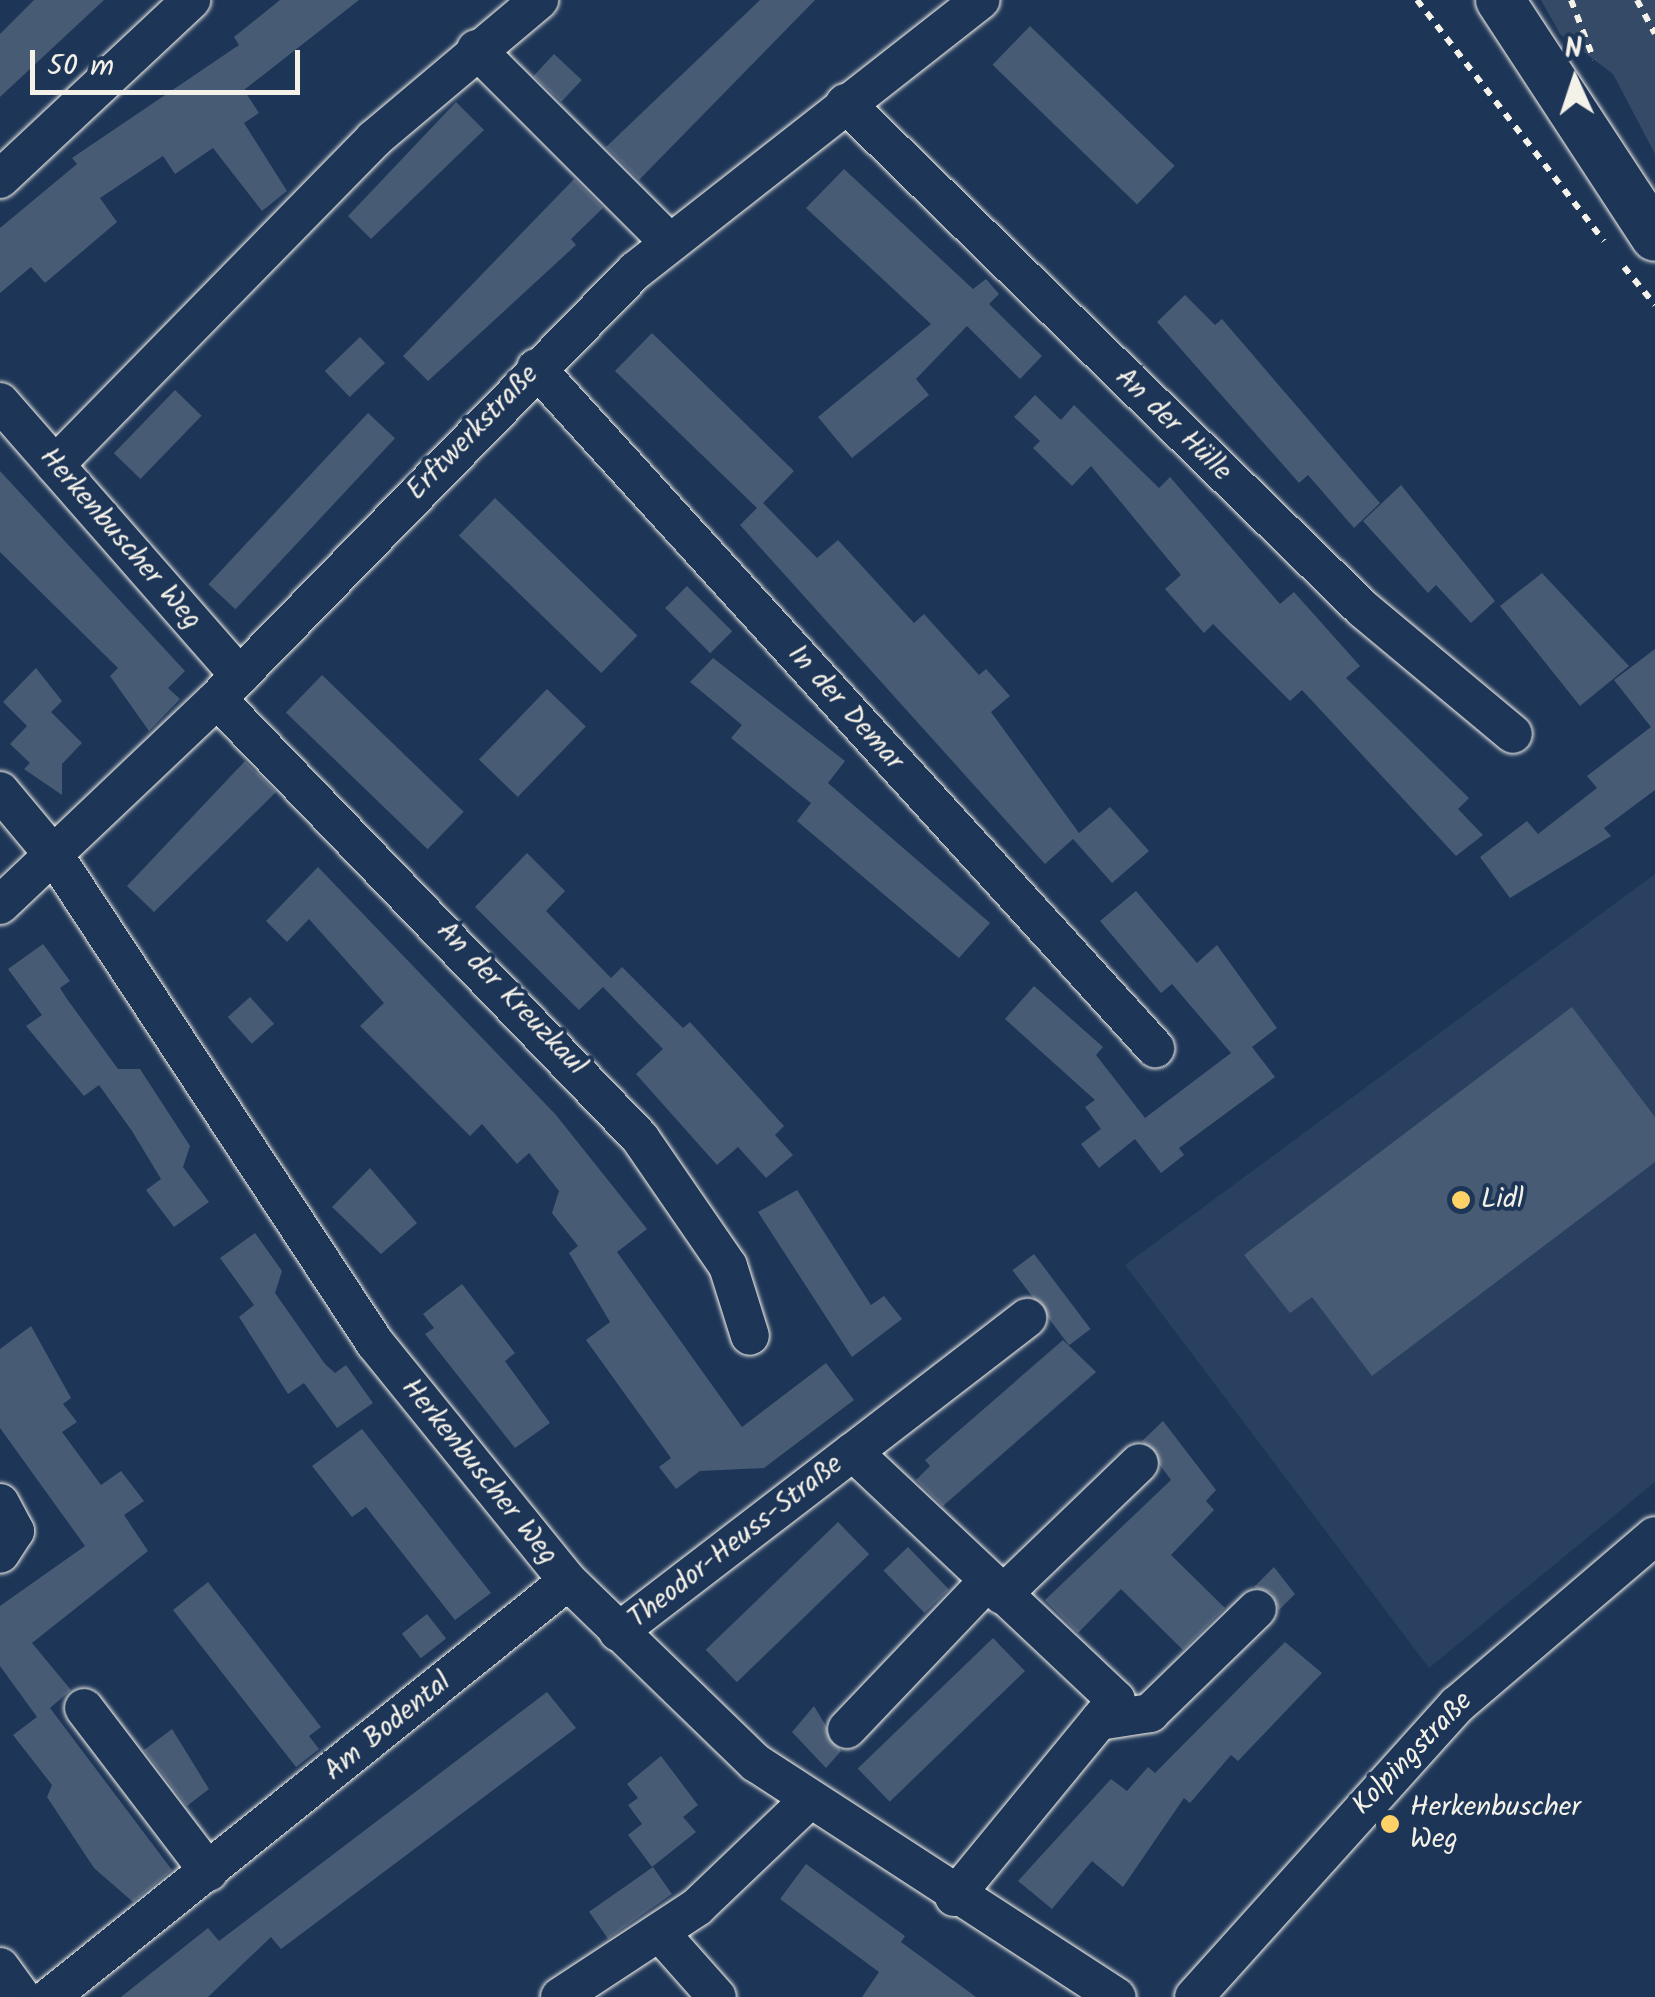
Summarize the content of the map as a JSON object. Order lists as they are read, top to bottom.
{
  "streets": {
    "street": [
      "An der Hülle",
      "Erftwerkstraße",
      "Herkenbuscher Weg",
      "In der Demar",
      "An der Kreuzkaul",
      "Theodor-Heuss-Straße",
      "Am Bodental",
      "Kolpingstraße"
    ]
  },
  "crossings": [
    ["An der Hülle", "Erftwerkstraße"],
    ["Erftwerkstraße", "Herkenbuscher Weg"],
    ["Erftwerkstraße", "In der Demar"],
    ["Erftwerkstraße", "An der Kreuzkaul"],
    ["Herkenbuscher Weg", "An der Kreuzkaul"],
    ["Herkenbuscher Weg", "Theodor-Heuss-Straße"],
    ["Herkenbuscher Weg", "Am Bodental"]
  ],
  "places": ["Lidl", "Herkenbuscher Weg"],
  "scale_bar": "50 m",
  "north": "top"
}
